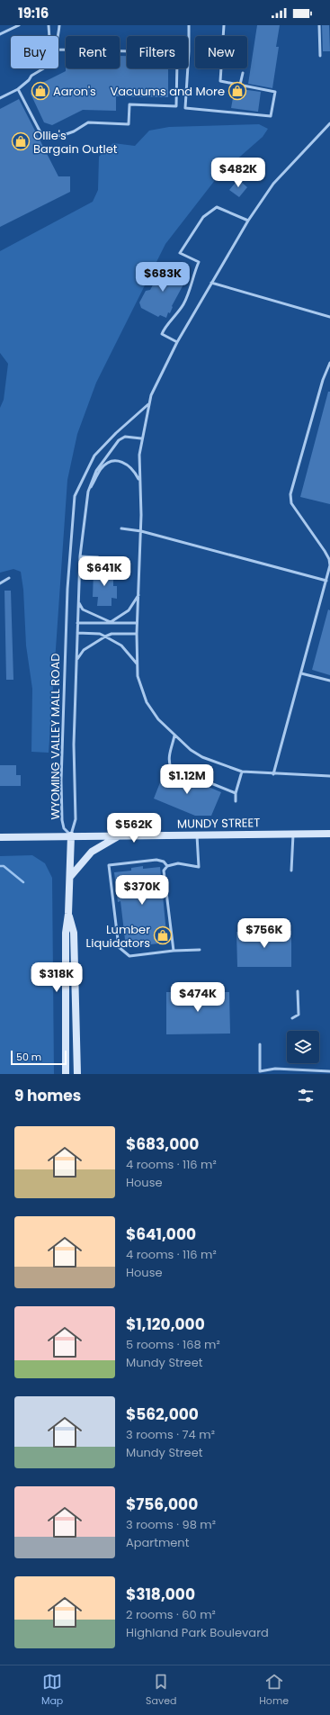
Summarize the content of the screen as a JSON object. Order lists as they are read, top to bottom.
{
  "streets": {
    "main road": ["MUNDY STREET"],
    "lane": ["WYOMING VALLEY MALL ROAD"]
  },
  "crossings": [
    ["WYOMING VALLEY MALL ROAD", "MUNDY STREET"]
  ],
  "places": {
    "shop": [
      "Aaron's",
      "Vacuums and More",
      "Ollie's Bargain Outlet",
      "Lumber Liquidators"
    ]
  },
  "scale_bar": "50 m",
  "page": {
    "status": "19:16",
    "chip": [
      "Buy",
      "Rent",
      "Filters",
      "New"
    ],
    "price": [
      "$482K",
      "$683K",
      "$641K",
      "$1.12M",
      "$562K",
      "$370K",
      "$756K",
      "$318K",
      "$474K"
    ],
    "scale": "50 m",
    "heading": "9 homes",
    "list": [
      {
        "name": "$683,000",
        "note": "4 rooms · 116 m² · House"
      },
      {
        "name": "$641,000",
        "note": "4 rooms · 116 m² · House"
      },
      {
        "name": "$1,120,000",
        "note": "5 rooms · 168 m² · Mundy Street"
      },
      {
        "name": "$562,000",
        "note": "3 rooms · 74 m² · Mundy Street"
      },
      {
        "name": "$756,000",
        "note": "3 rooms · 98 m² · Apartment"
      },
      {
        "name": "$318,000",
        "note": "2 rooms · 60 m² · Highland Park Boulevard"
      }
    ],
    "tabs": ["Map", "Saved", "Home"]
  }
}
